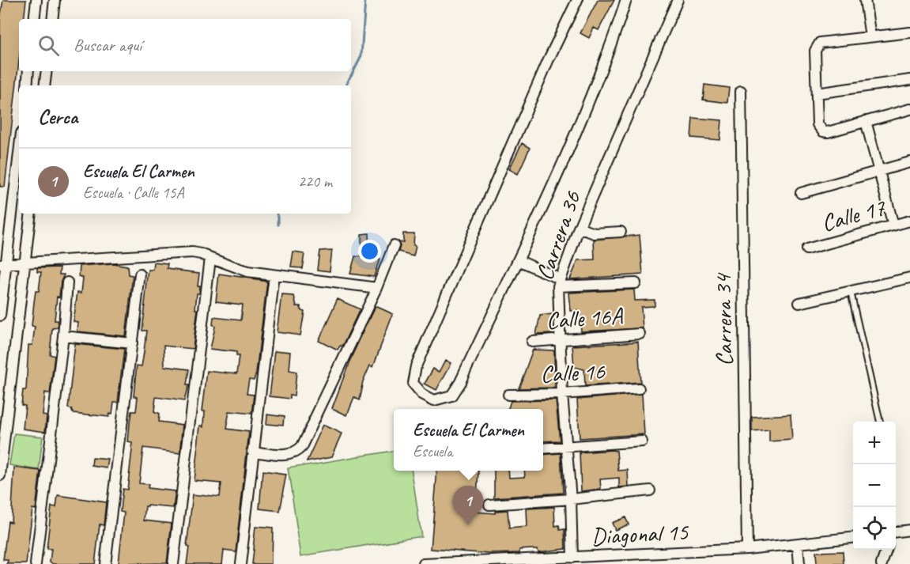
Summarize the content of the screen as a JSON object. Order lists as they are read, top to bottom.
{
  "streets": {
    "street": [
      "Calle 17",
      "Carrera 36",
      "Calle 16A",
      "Carrera 34",
      "Calle 16",
      "Diagonal 15"
    ]
  },
  "crossings": [
    ["Carrera 36", "Calle 16A"],
    ["Carrera 36", "Calle 16"],
    ["Carrera 36", "Diagonal 15"],
    ["Carrera 34", "Diagonal 15"]
  ],
  "page": {
    "search": "Buscar aquí",
    "heading": "Cerca",
    "list": [
      {
        "mark": "1",
        "name": "Escuela El Carmen",
        "note": "Escuela · Calle 15A",
        "value": "220 m"
      }
    ],
    "popup": ["Escuela El Carmen", "Escuela"],
    "map_buttons": ["+", "−"],
    "pins": "1"
  }
}
